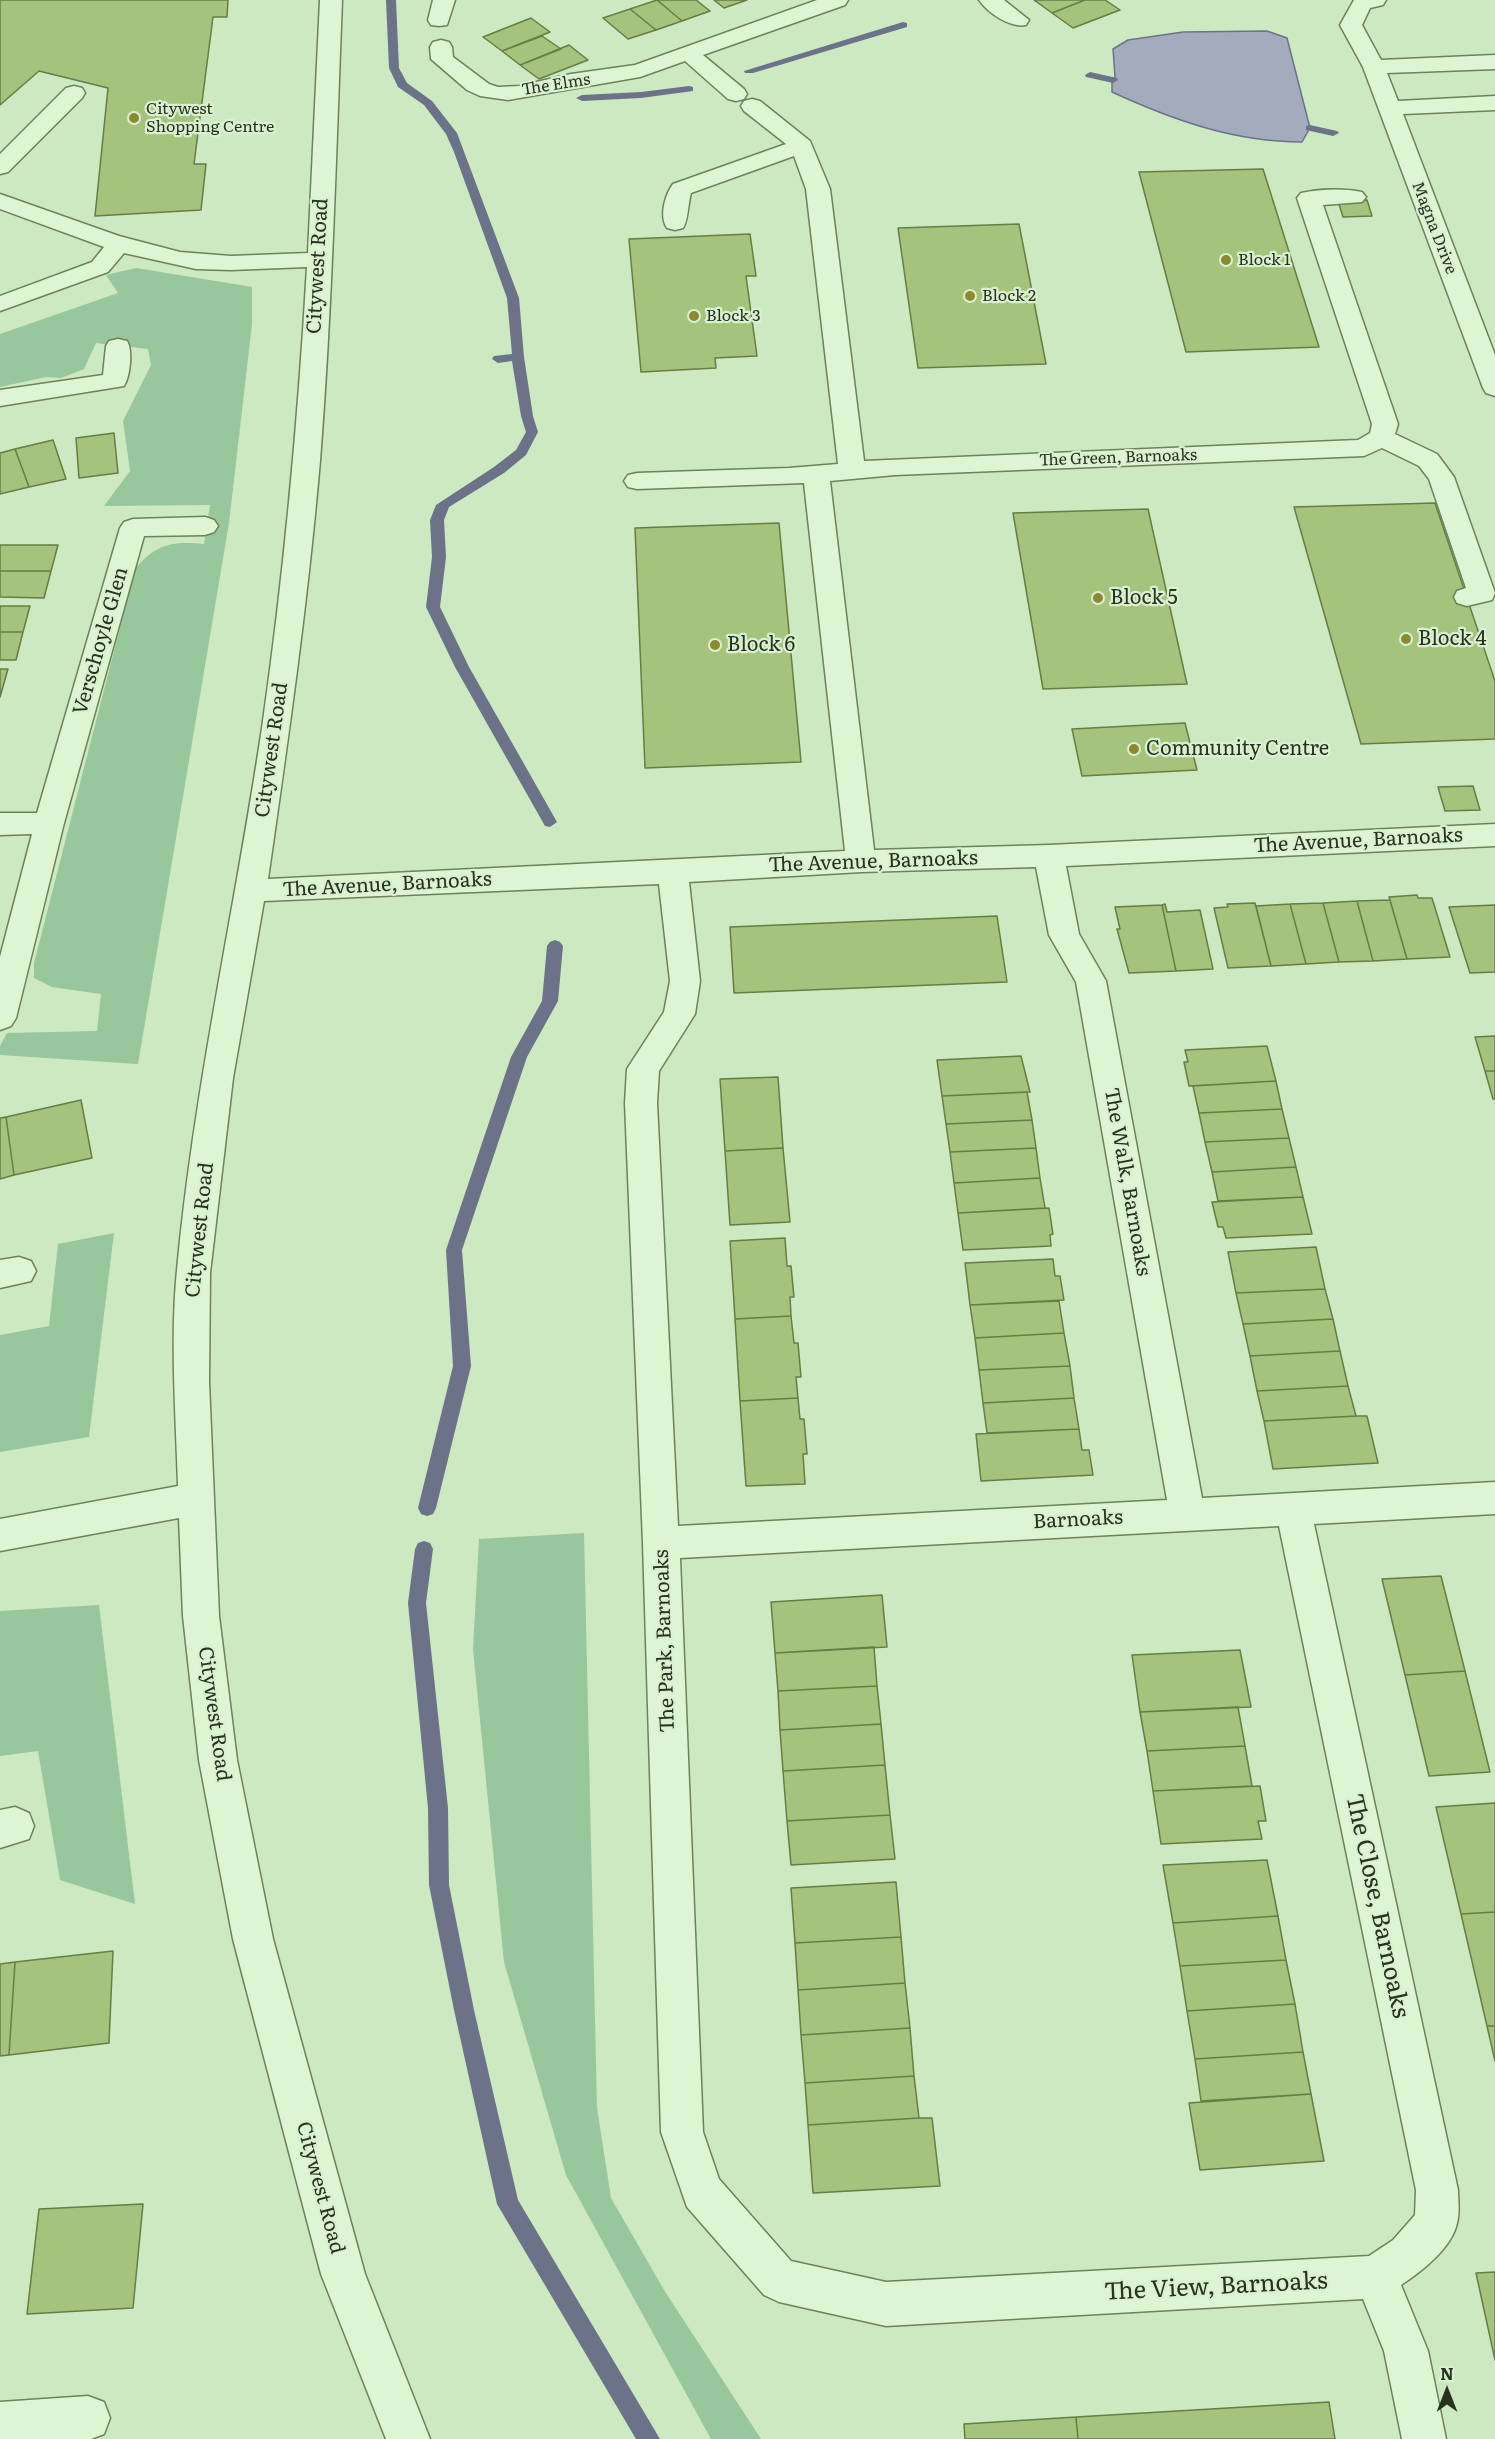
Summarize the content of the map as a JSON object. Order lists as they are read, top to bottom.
{
  "streets": {
    "street": [
      "The Elms",
      "Magna Drive",
      "Citywest Road",
      "The Green, Barnoaks",
      "Verschoyle Glen",
      "The Avenue, Barnoaks",
      "The Walk, Barnoaks",
      "Barnoaks",
      "The Park, Barnoaks",
      "The Close, Barnoaks",
      "The View, Barnoaks"
    ]
  },
  "crossings": [
    ["Citywest Road", "The Avenue, Barnoaks"],
    ["The Avenue, Barnoaks", "The Walk, Barnoaks"],
    ["The Avenue, Barnoaks", "The Park, Barnoaks"],
    ["The Walk, Barnoaks", "Barnoaks"],
    ["Barnoaks", "The Park, Barnoaks"],
    ["Barnoaks", "The Close, Barnoaks"],
    ["The Park, Barnoaks", "The View, Barnoaks"],
    ["The Close, Barnoaks", "The View, Barnoaks"]
  ],
  "places": [
    "Citywest Shopping Centre",
    "Block 1",
    "Block 2",
    "Block 3",
    "Block 5",
    "Block 4",
    "Block 6",
    "Community Centre"
  ],
  "north": "top"
}
